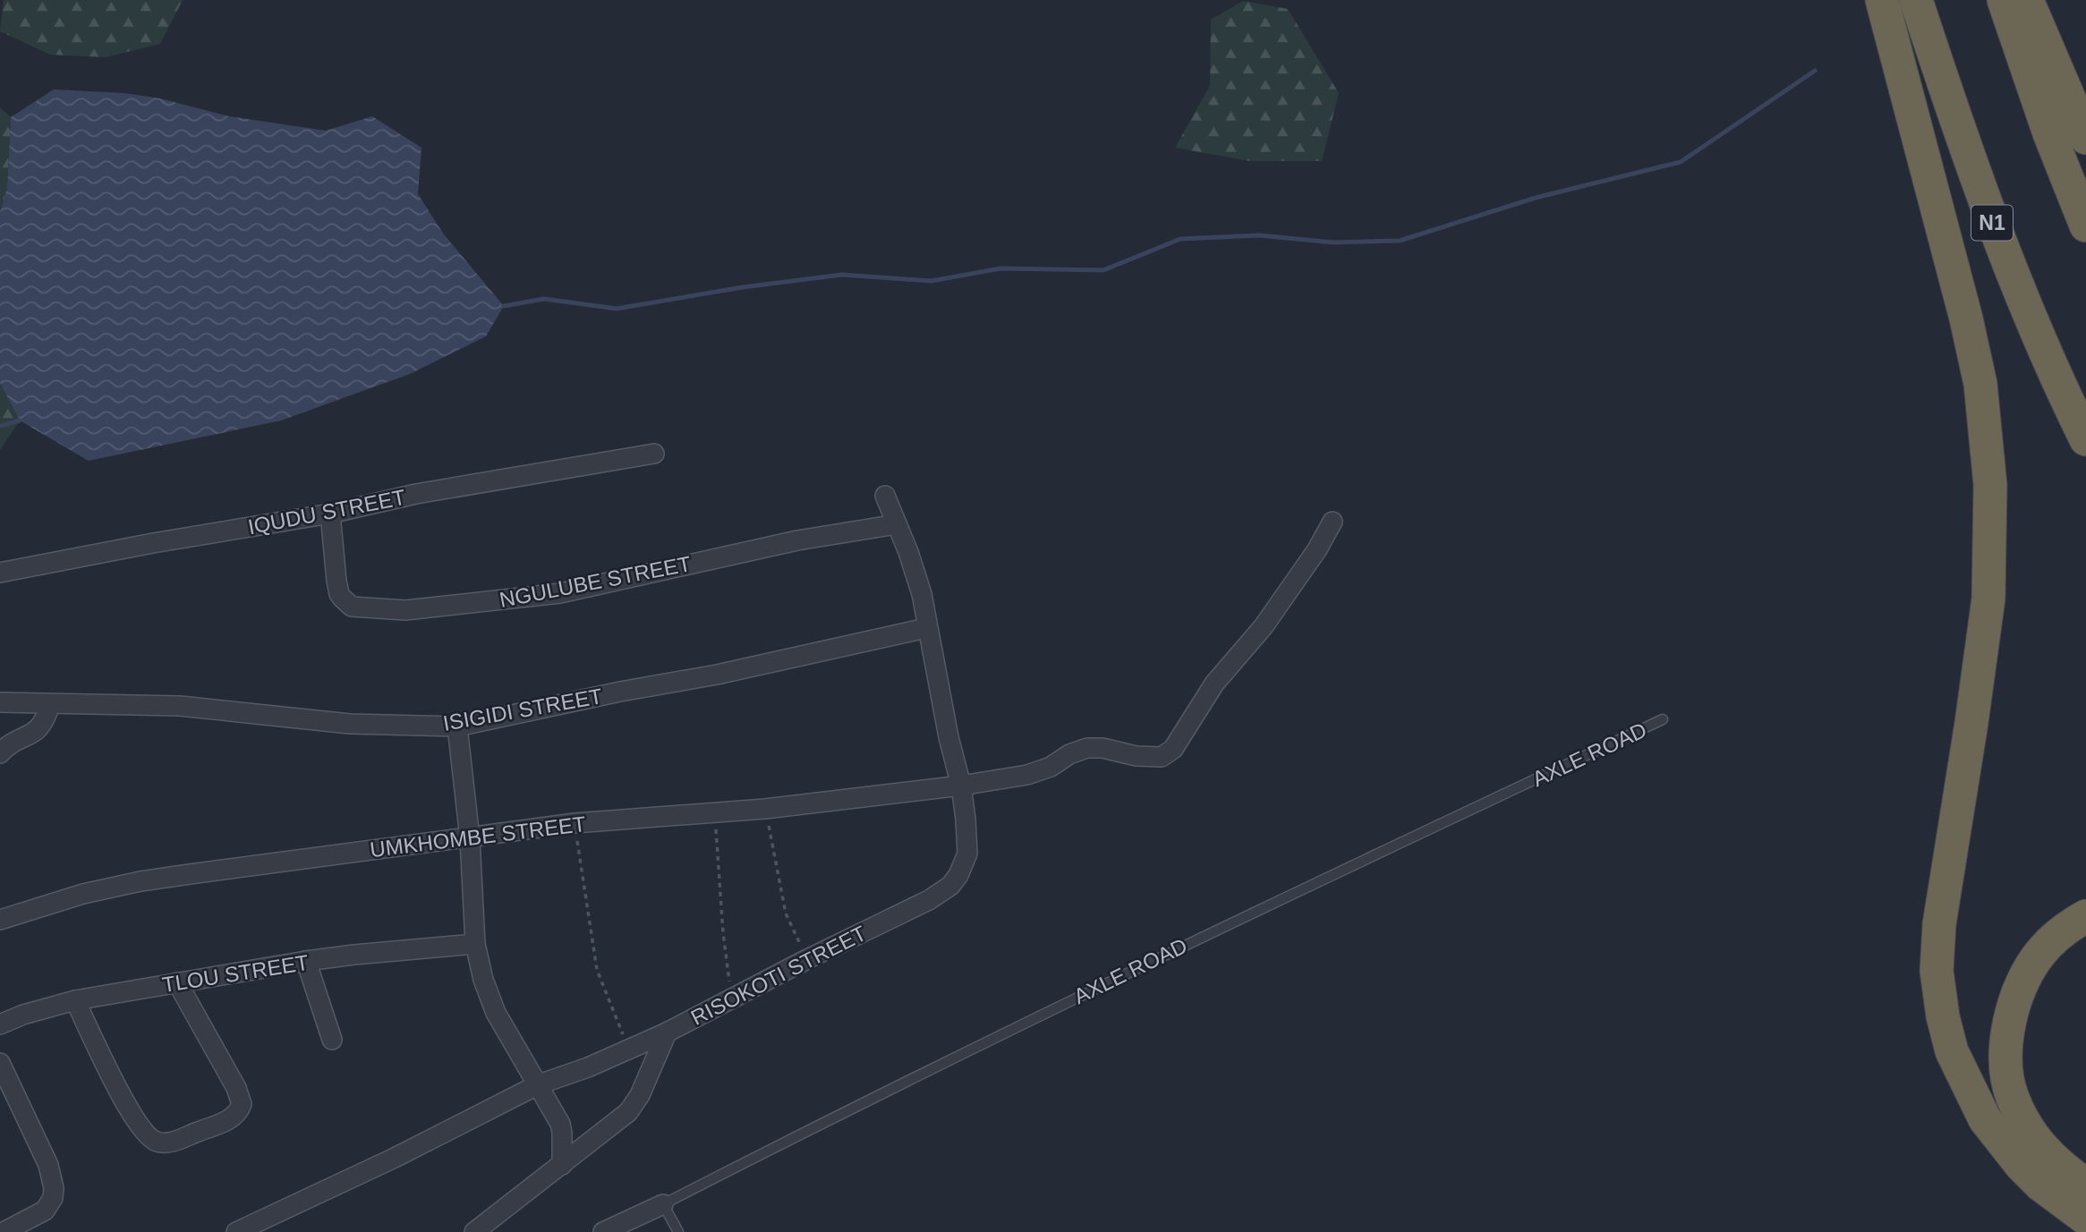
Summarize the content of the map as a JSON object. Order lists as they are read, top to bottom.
{
  "streets": {
    "highway": ["N1"],
    "street": [
      "IQUDU STREET",
      "NGULUBE STREET",
      "ISIGIDI STREET",
      "AXLE ROAD",
      "UMKHOMBE STREET",
      "TLOU STREET",
      "RISOKOTI STREET"
    ]
  },
  "crossings": [
    ["IQUDU STREET", "NGULUBE STREET"],
    ["NGULUBE STREET", "RISOKOTI STREET"],
    ["ISIGIDI STREET", "RISOKOTI STREET"],
    ["UMKHOMBE STREET", "RISOKOTI STREET"]
  ]
}
